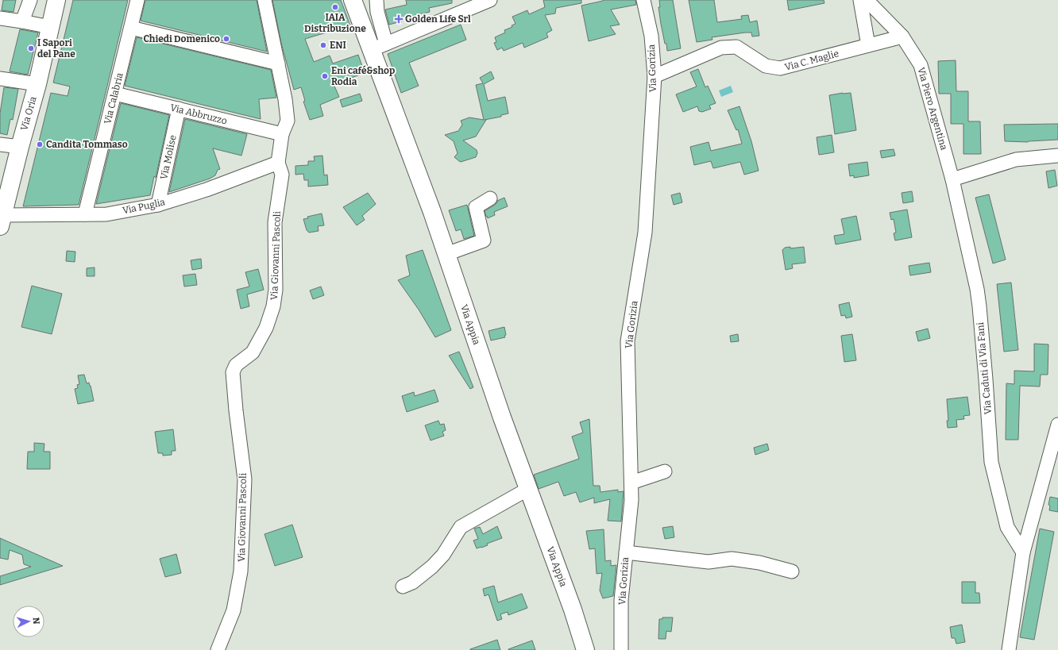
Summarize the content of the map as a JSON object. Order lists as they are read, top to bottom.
{
  "streets": {
    "main road": ["Via Oria", "Via Appia"],
    "street": [
      "Via C. Maglie",
      "Via Gorizia",
      "Via Calabria",
      "Via Piero Argentina",
      "Via Abbruzzo",
      "Via Molise",
      "Via Puglia",
      "Via Giovanni Pascoli",
      "Via Caduti di Via Fani"
    ]
  },
  "crossings": [
    ["Via C. Maglie", "Via Gorizia"],
    ["Via C. Maglie", "Via Piero Argentina"],
    ["Via Calabria", "Via Abbruzzo"],
    ["Via Calabria", "Via Puglia"],
    ["Via Piero Argentina", "Via Caduti di Via Fani"],
    ["Via Oria", "Via Puglia"],
    ["Via Abbruzzo", "Via Molise"],
    ["Via Abbruzzo", "Via Giovanni Pascoli"],
    ["Via Molise", "Via Puglia"],
    ["Via Puglia", "Via Giovanni Pascoli"]
  ],
  "places": {
    "other": [
      "IAIA Distribuzione",
      "Chiedi Domenico",
      "ENI",
      "I Sapori del Pane",
      "Eni café&shop Rodia",
      "Candita Tommaso"
    ],
    "health": ["Golden Life Srl"]
  },
  "north": "right"
}
